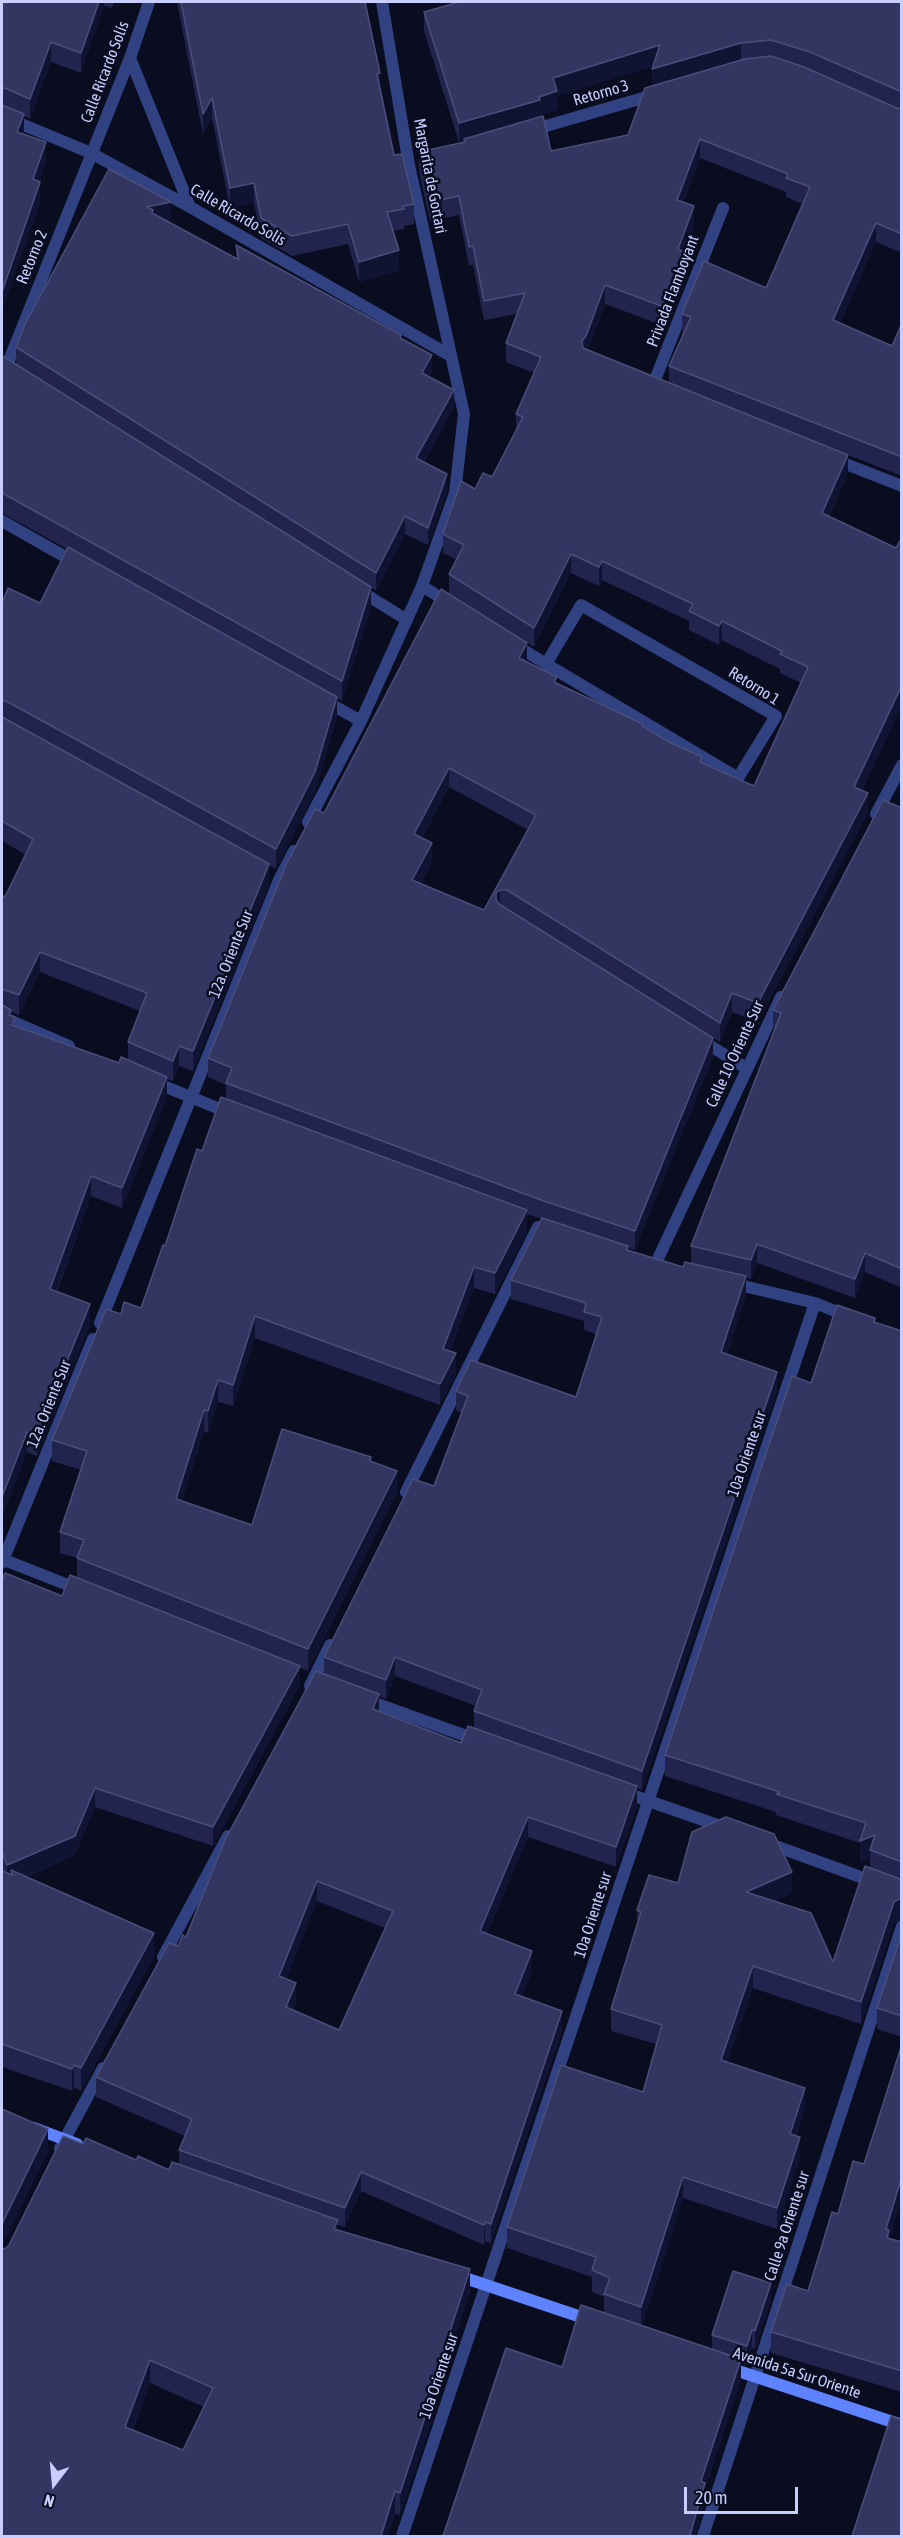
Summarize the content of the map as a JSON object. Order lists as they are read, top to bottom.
{
  "streets": {
    "street": [
      "Calle Ricardo Solís",
      "Retorno 3",
      "Margarita de Gortari",
      "Calle Ricardo Solis",
      "Retorno 2",
      "Privada Flamboyant",
      "Retorno 1",
      "12a. Oriente Sur",
      "Calle 10 Oriente Sur",
      "10a Oriente sur",
      "Calle 9a Oriente sur",
      "Avenida 5a Sur Oriente"
    ]
  },
  "crossings": [
    ["Calle Ricardo Solís", "Calle Ricardo Solis"],
    ["Calle Ricardo Solís", "Retorno 2"],
    ["Margarita de Gortari", "Calle Ricardo Solis"],
    ["Margarita de Gortari", "12a. Oriente Sur"],
    ["Calle Ricardo Solis", "Retorno 2"],
    ["Calle Ricardo Solis", "12a. Oriente Sur"],
    ["Calle 9a Oriente sur", "Avenida 5a Sur Oriente"]
  ],
  "scale_bar": "20 m",
  "north": "bottom"
}
